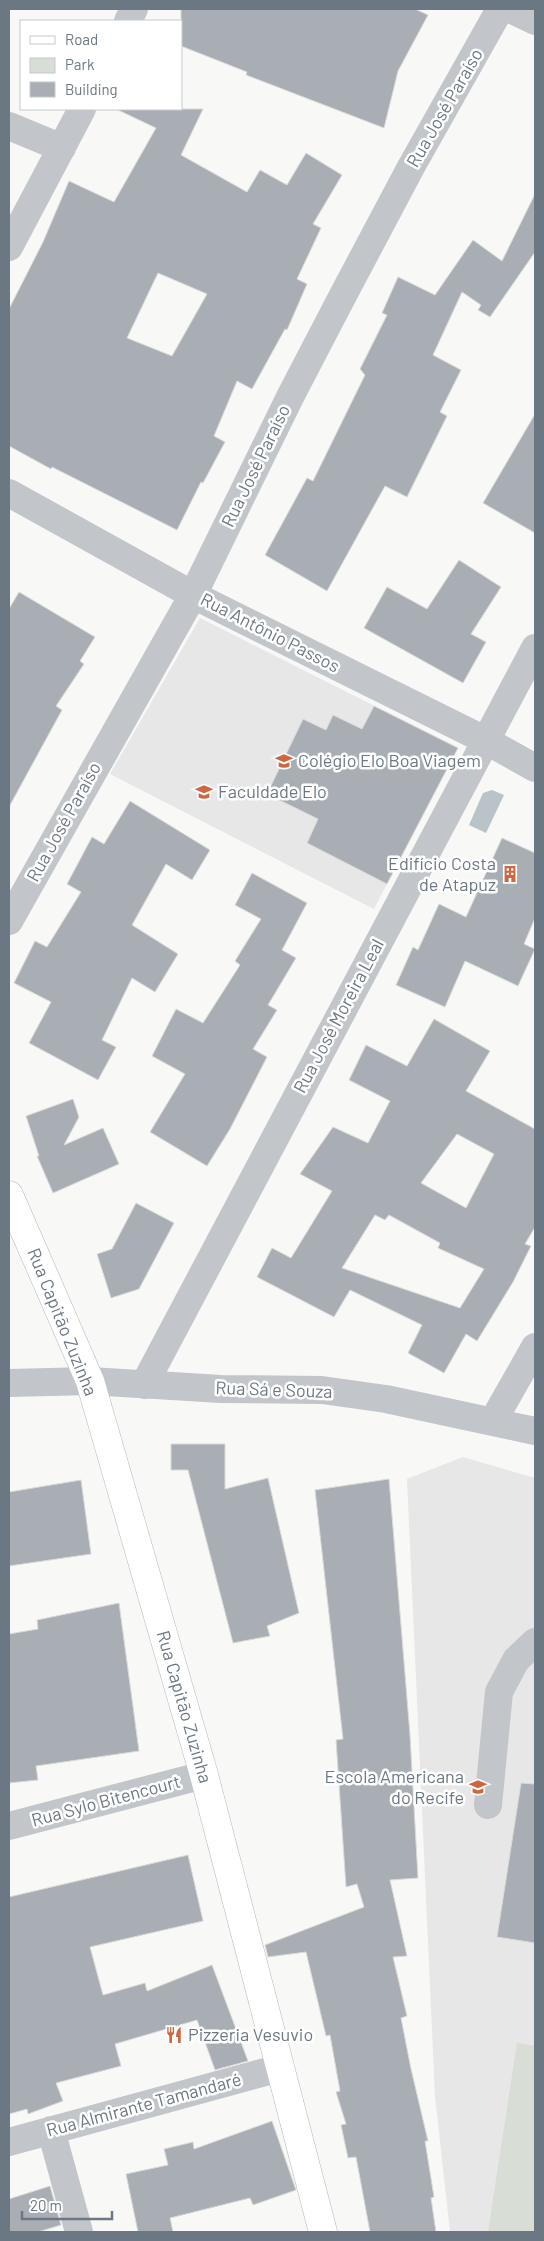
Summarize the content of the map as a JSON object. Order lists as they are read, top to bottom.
{
  "streets": {
    "main road": ["Rua Capitão Zuzinha"],
    "street": [
      "Rua José Paraíso",
      "Rua Antônio Passos",
      "Rua José Moreira Leal",
      "Rua Sá e Souza",
      "Rua Sylo Bitencourt",
      "Rua Almirante Tamandaré"
    ]
  },
  "crossings": [
    ["Rua José Paraíso", "Rua Antônio Passos"],
    ["Rua Antônio Passos", "Rua José Moreira Leal"],
    ["Rua José Moreira Leal", "Rua Sá e Souza"],
    ["Rua Capitão Zuzinha", "Rua Sá e Souza"],
    ["Rua Capitão Zuzinha", "Rua Sylo Bitencourt"],
    ["Rua Capitão Zuzinha", "Rua Almirante Tamandaré"]
  ],
  "places": {
    "school or university": ["Colégio Elo Boa Viagem", "Faculdade Elo", "Escola Americana do Recife"],
    "building": ["Edifício Costa de Atapuz"],
    "restaurant": ["Pizzeria Vesuvio"]
  },
  "legend": ["Road", "Park", "Building"],
  "scale_bar": "20 m"
}
